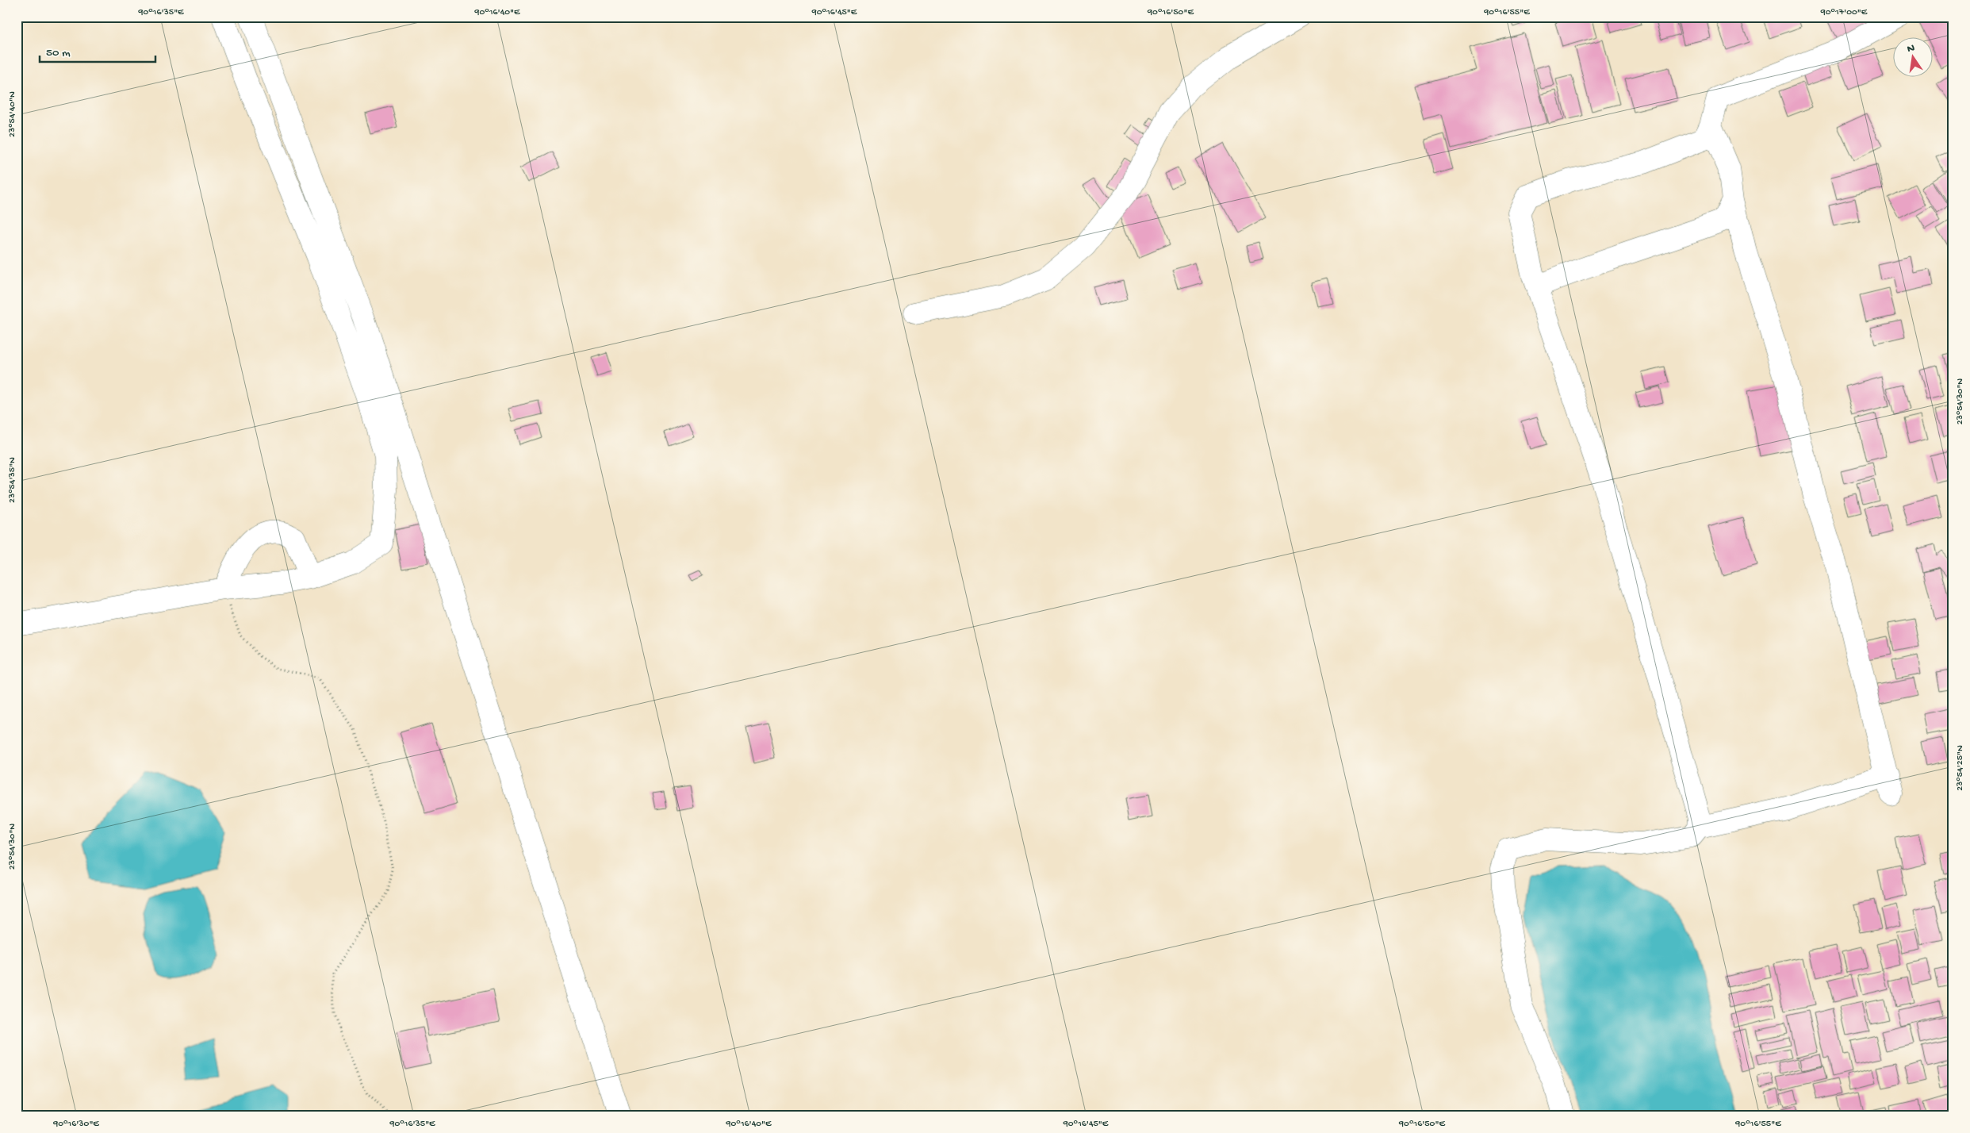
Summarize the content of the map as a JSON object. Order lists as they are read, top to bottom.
{
  "scale_bar": "50 m",
  "north": "top",
  "coordinates": [
    "90°16'35\"E",
    "90°16'40\"E",
    "90°16'45\"E",
    "90°16'50\"E",
    "90°16'55\"E",
    "90°17'00\"E",
    "23°54'40\"N",
    "23°54'30\"N",
    "23°54'35\"N",
    "23°54'25\"N",
    "90°16'30\"E"
  ]
}
